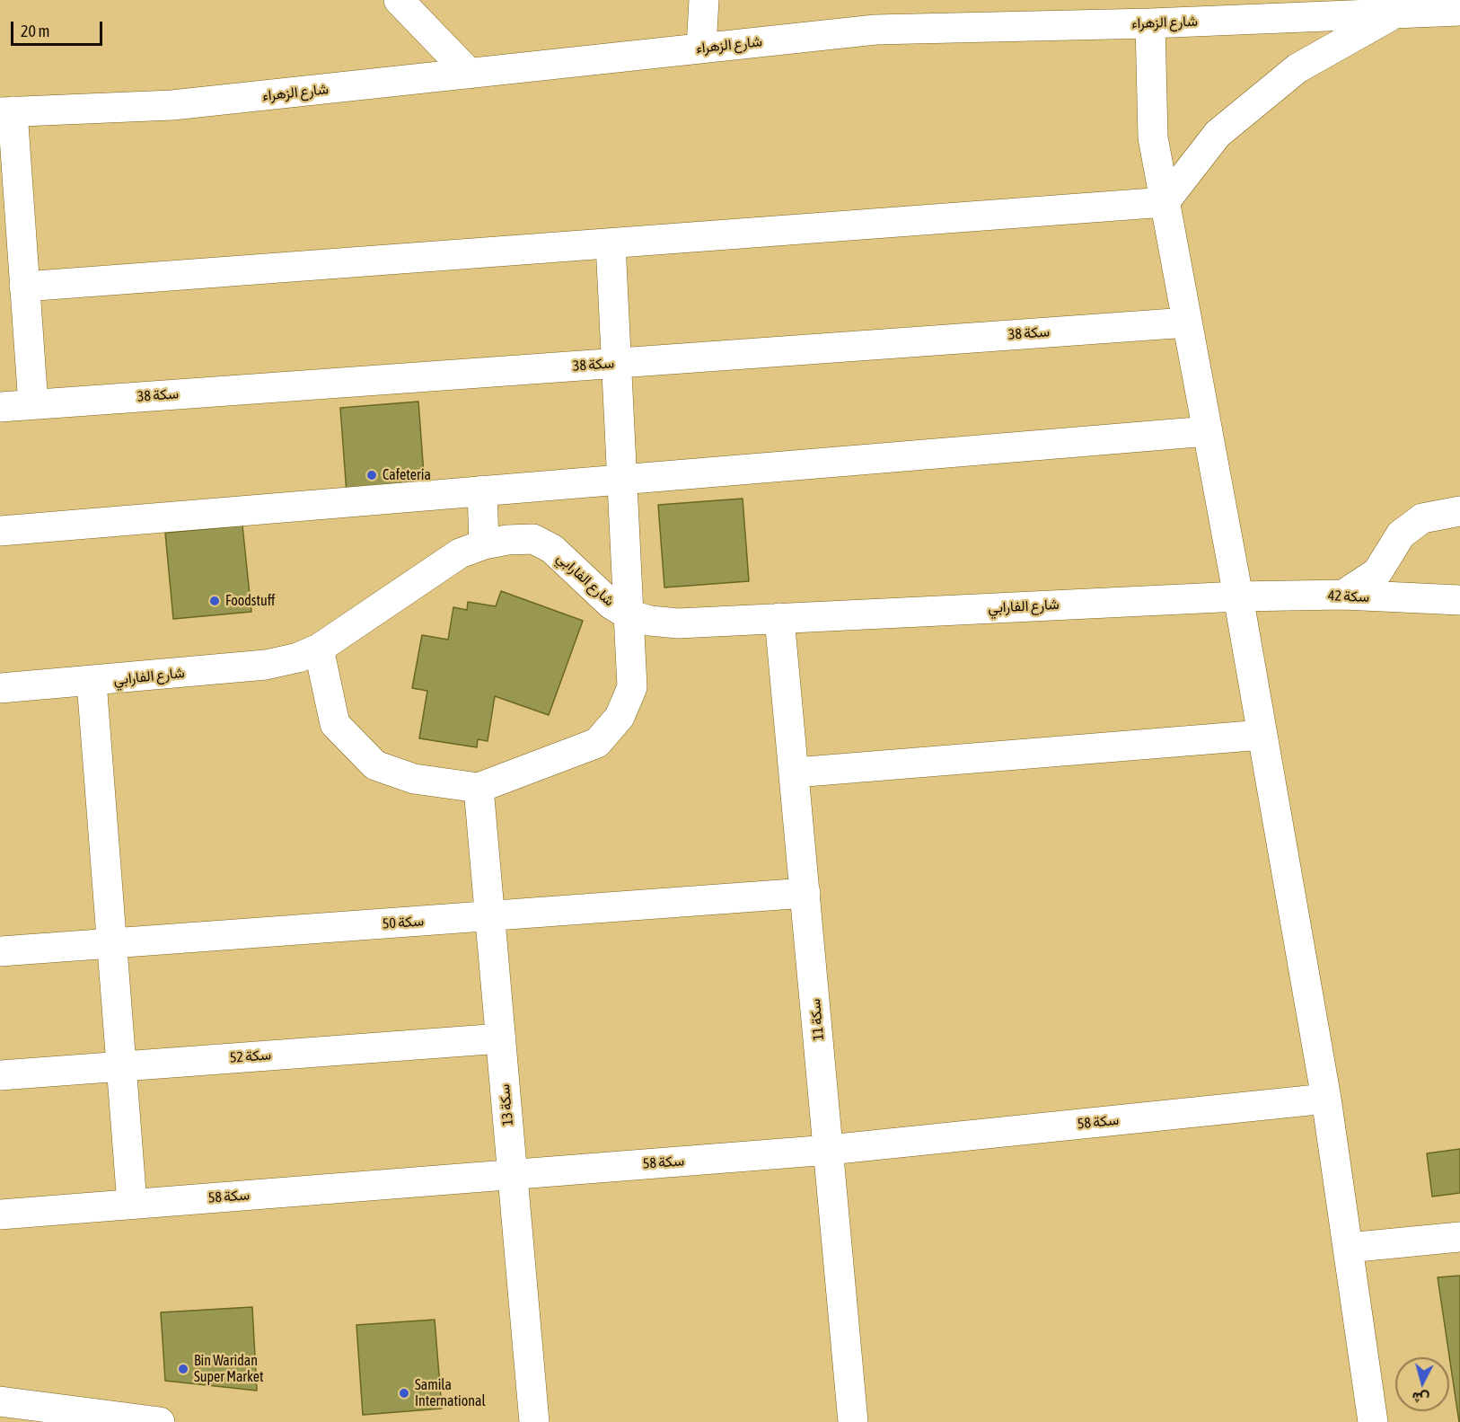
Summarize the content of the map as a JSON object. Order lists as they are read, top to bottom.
{
  "streets": {
    "street": [
      "شارع الزهراء",
      "سكة 38",
      "شارع الفارابي",
      "سكة 42",
      "سكة 50",
      "سكة 11",
      "سكة 52",
      "سكة 13",
      "سكة 58"
    ]
  },
  "crossings": [
    ["شارع الفارابي", "سكة 42"],
    ["شارع الفارابي", "سكة 11"],
    ["سكة 50", "سكة 11"],
    ["سكة 50", "سكة 13"],
    ["سكة 11", "سكة 58"],
    ["سكة 52", "سكة 13"],
    ["سكة 13", "سكة 58"]
  ],
  "places": [
    "Cafeteria",
    "Foodstuff",
    "Bin Waridan Super Market",
    "Samila International"
  ],
  "scale_bar": "20 m",
  "north": "bottom"
}
